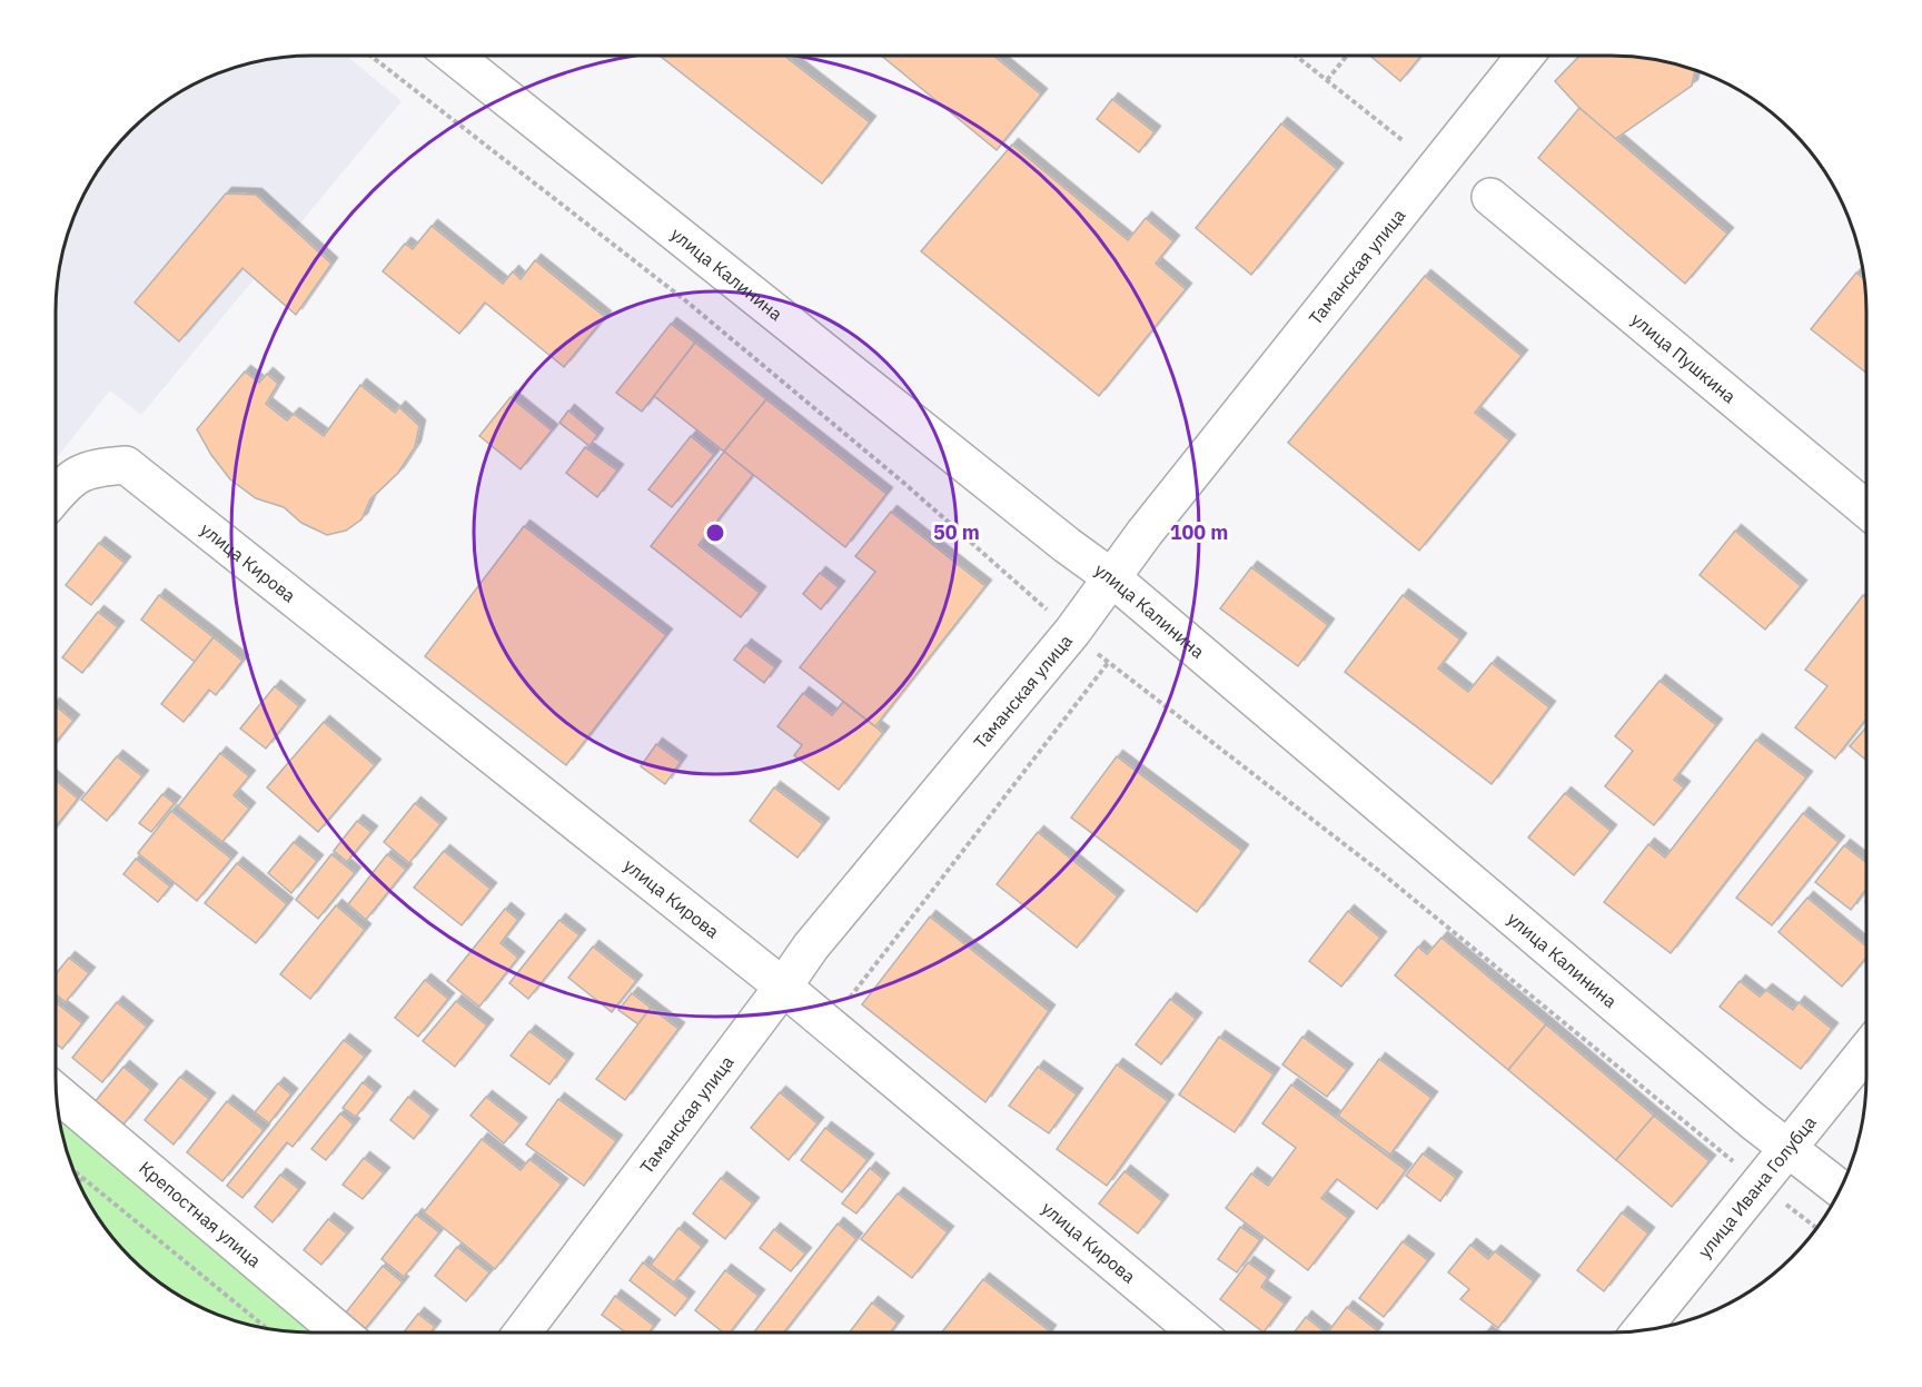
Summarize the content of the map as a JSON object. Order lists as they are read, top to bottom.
{
  "streets": {
    "street": [
      "Таманская улица",
      "улица Калинина",
      "улица Пушкина",
      "улица Кирова",
      "улица Ивана Голубца",
      "Крепостная улица"
    ]
  },
  "crossings": [
    ["Таманская улица", "улица Калинина"],
    ["Таманская улица", "улица Кирова"],
    ["улица Калинина", "улица Ивана Голубца"]
  ],
  "rings": ["50 m", "100 m"]
}
